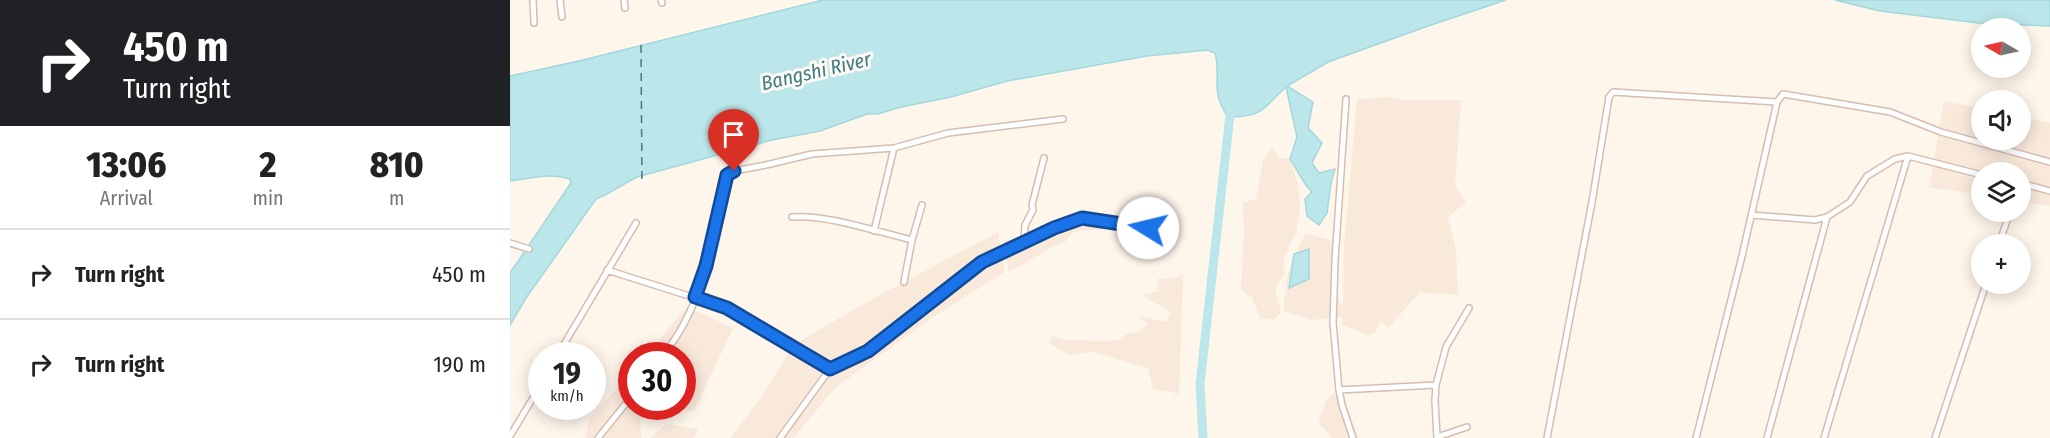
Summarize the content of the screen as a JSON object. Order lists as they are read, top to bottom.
{
  "water": ["Bangshi River"],
  "north": "left",
  "page": {
    "turn": ["450 m", "Turn right"],
    "map_buttons": "+",
    "eta": [
      "13:06",
      "Arrival",
      "2",
      "min",
      "810",
      "m"
    ],
    "list": [
      {
        "name": "Turn right",
        "value": "450 m"
      },
      {
        "name": "Turn right",
        "value": "190 m"
      }
    ],
    "speed": "19 km/h",
    "limit": "30"
  }
}
